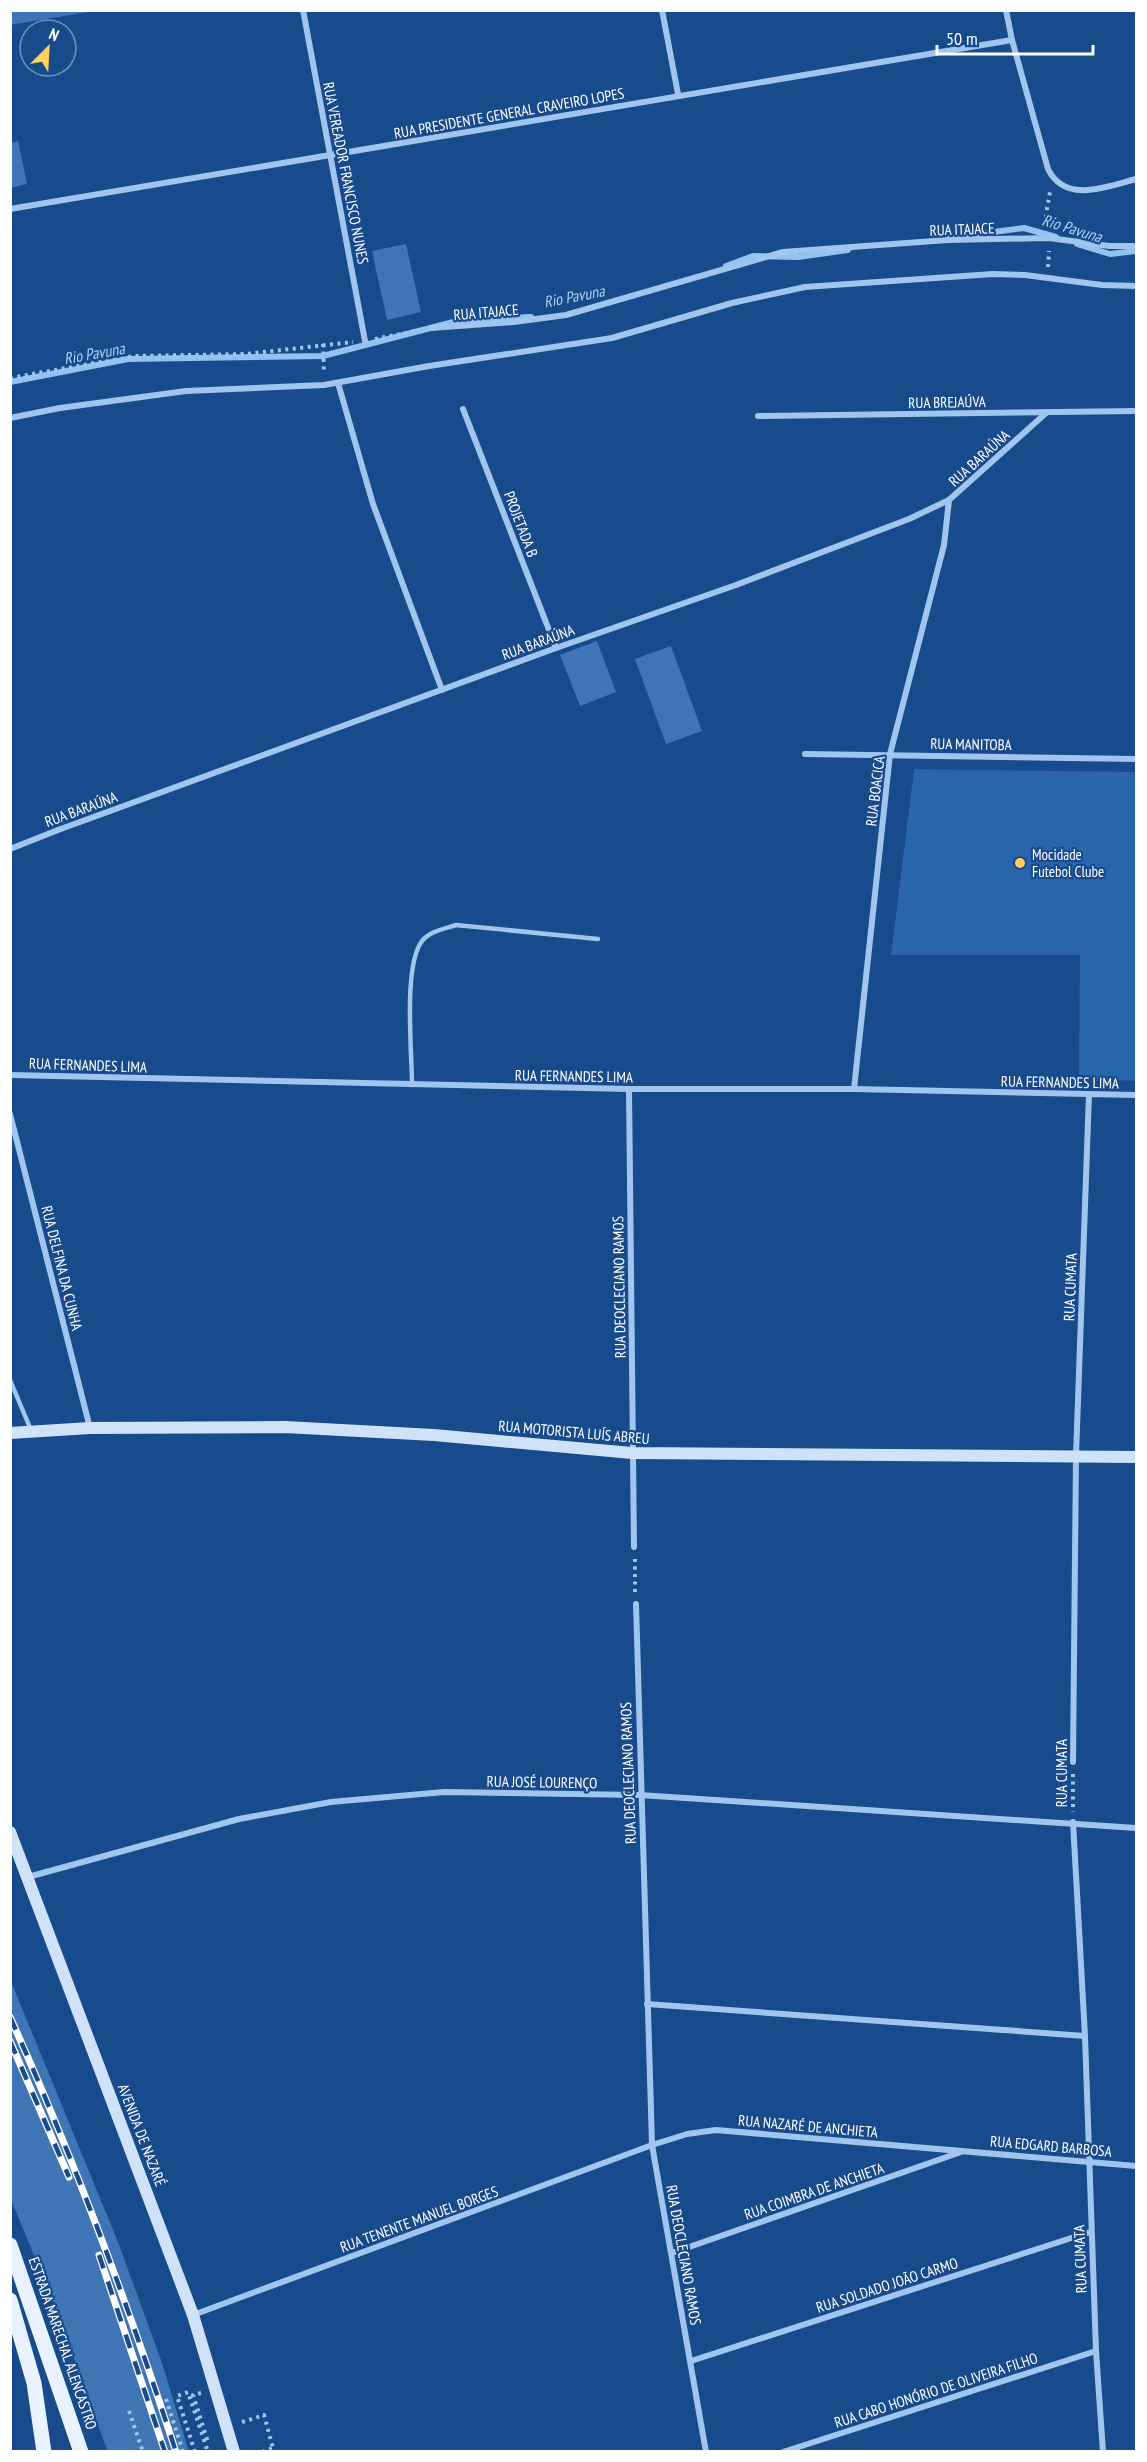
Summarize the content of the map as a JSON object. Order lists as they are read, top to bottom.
{
  "streets": {
    "main road": ["RUA MOTORISTA LUÍS ABREU", "AVENIDA DE NAZARÉ", "ESTRADA MARECHAL ALENCASTRO"],
    "street": [
      "RUA PRESIDENTE GENERAL CRAVEIRO LOPES",
      "RUA VEREADOR FRANCISCO NUNES",
      "RUA ITAJACE",
      "RUA BREJAÚVA",
      "RUA BARAÚNA",
      "PROJETADA B",
      "RUA MANITOBA",
      "RUA BOACICA",
      "RUA FERNANDES LIMA",
      "RUA DELFINA DA CUNHA",
      "RUA DEOCLECIANO RAMOS",
      "RUA CUMATA",
      "RUA JOSÉ LOURENÇO",
      "RUA NAZARÉ DE ANCHIETA",
      "RUA EDGARD BARBOSA",
      "RUA COIMBRA DE ANCHIETA",
      "RUA TENENTE MANUEL BORGES",
      "RUA SOLDADO JOÃO CARMO",
      "RUA CABO HONÓRIO DE OLIVEIRA FILHO"
    ]
  },
  "crossings": [
    ["RUA PRESIDENTE GENERAL CRAVEIRO LOPES", "RUA VEREADOR FRANCISCO NUNES"],
    ["RUA BREJAÚVA", "RUA BARAÚNA"],
    ["RUA BARAÚNA", "PROJETADA B"],
    ["RUA BARAÚNA", "RUA BOACICA"],
    ["RUA MANITOBA", "RUA BOACICA"],
    ["RUA BOACICA", "RUA FERNANDES LIMA"],
    ["RUA FERNANDES LIMA", "RUA DEOCLECIANO RAMOS"],
    ["RUA FERNANDES LIMA", "RUA CUMATA"],
    ["RUA DELFINA DA CUNHA", "RUA MOTORISTA LUÍS ABREU"],
    ["RUA DEOCLECIANO RAMOS", "RUA MOTORISTA LUÍS ABREU"],
    ["RUA DEOCLECIANO RAMOS", "RUA JOSÉ LOURENÇO"],
    ["RUA DEOCLECIANO RAMOS", "RUA NAZARÉ DE ANCHIETA"],
    ["RUA DEOCLECIANO RAMOS", "RUA COIMBRA DE ANCHIETA"],
    ["RUA DEOCLECIANO RAMOS", "RUA TENENTE MANUEL BORGES"],
    ["RUA DEOCLECIANO RAMOS", "RUA SOLDADO JOÃO CARMO"],
    ["RUA CUMATA", "RUA MOTORISTA LUÍS ABREU"],
    ["RUA CUMATA", "RUA JOSÉ LOURENÇO"],
    ["RUA CUMATA", "RUA EDGARD BARBOSA"],
    ["RUA CUMATA", "RUA SOLDADO JOÃO CARMO"],
    ["RUA CUMATA", "RUA CABO HONÓRIO DE OLIVEIRA FILHO"],
    ["RUA JOSÉ LOURENÇO", "AVENIDA DE NAZARÉ"],
    ["RUA NAZARÉ DE ANCHIETA", "RUA EDGARD BARBOSA"],
    ["RUA NAZARÉ DE ANCHIETA", "RUA COIMBRA DE ANCHIETA"],
    ["RUA NAZARÉ DE ANCHIETA", "RUA TENENTE MANUEL BORGES"],
    ["AVENIDA DE NAZARÉ", "RUA TENENTE MANUEL BORGES"],
    ["RUA EDGARD BARBOSA", "RUA COIMBRA DE ANCHIETA"]
  ],
  "water": ["Rio Pavuna"],
  "places": ["Mocidade Futebol Clube"],
  "scale_bar": "50 m",
  "north": "top right"
}
